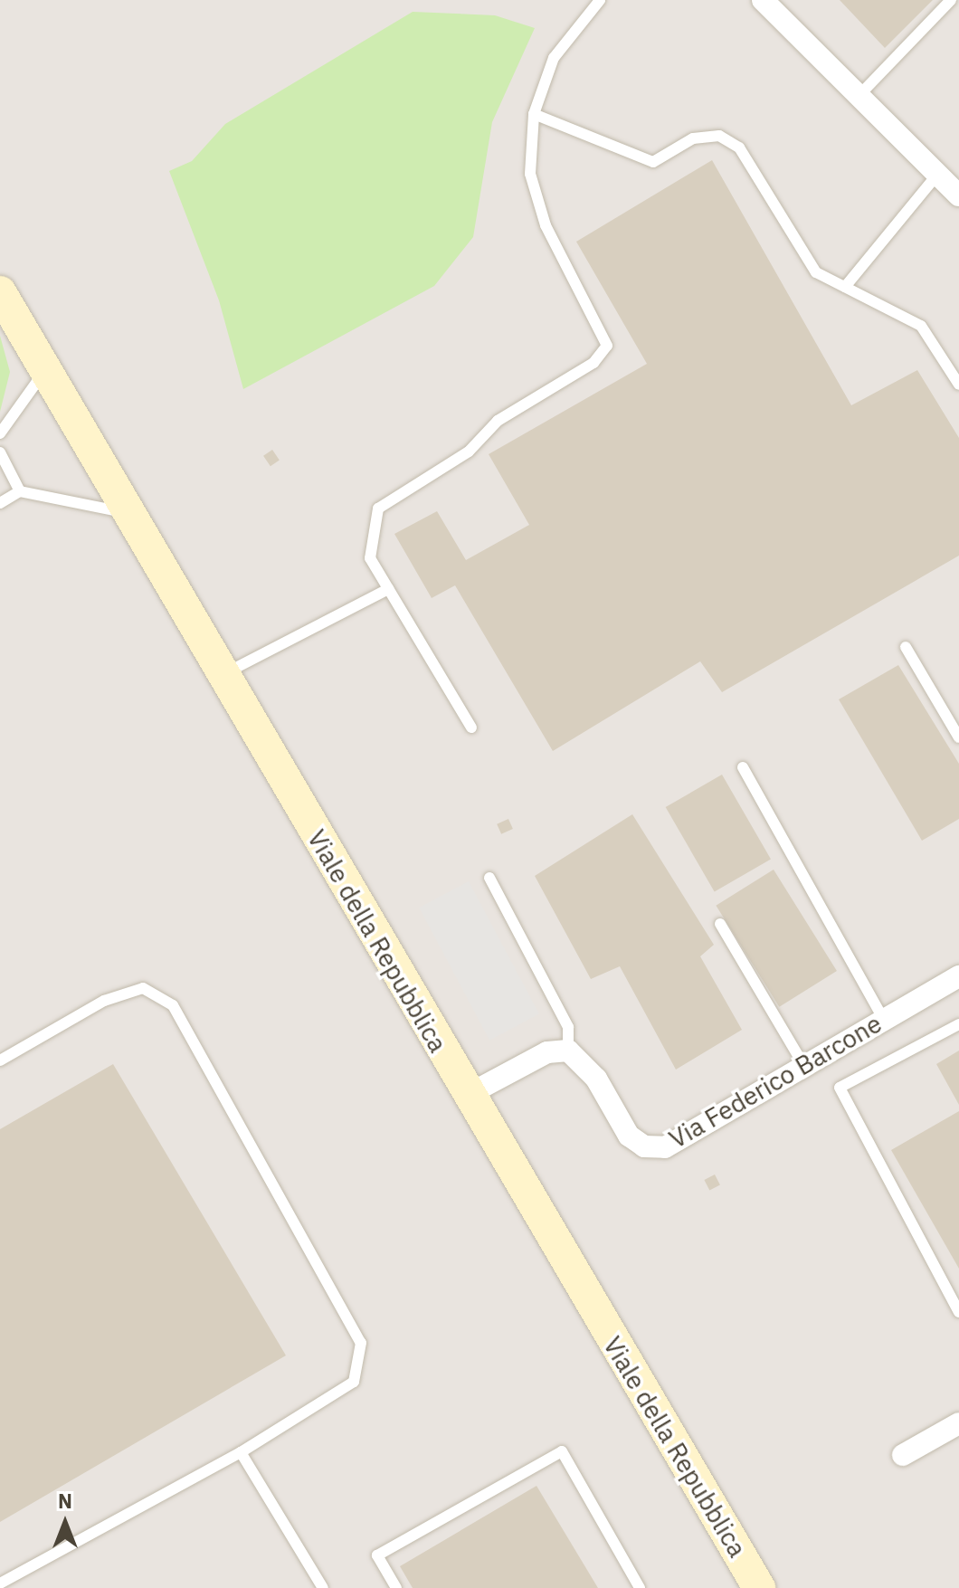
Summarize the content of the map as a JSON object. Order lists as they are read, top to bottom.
{
  "streets": {
    "main road": ["Viale della Repubblica"],
    "street": ["Via Federico Barcone"]
  },
  "north": "top"
}
